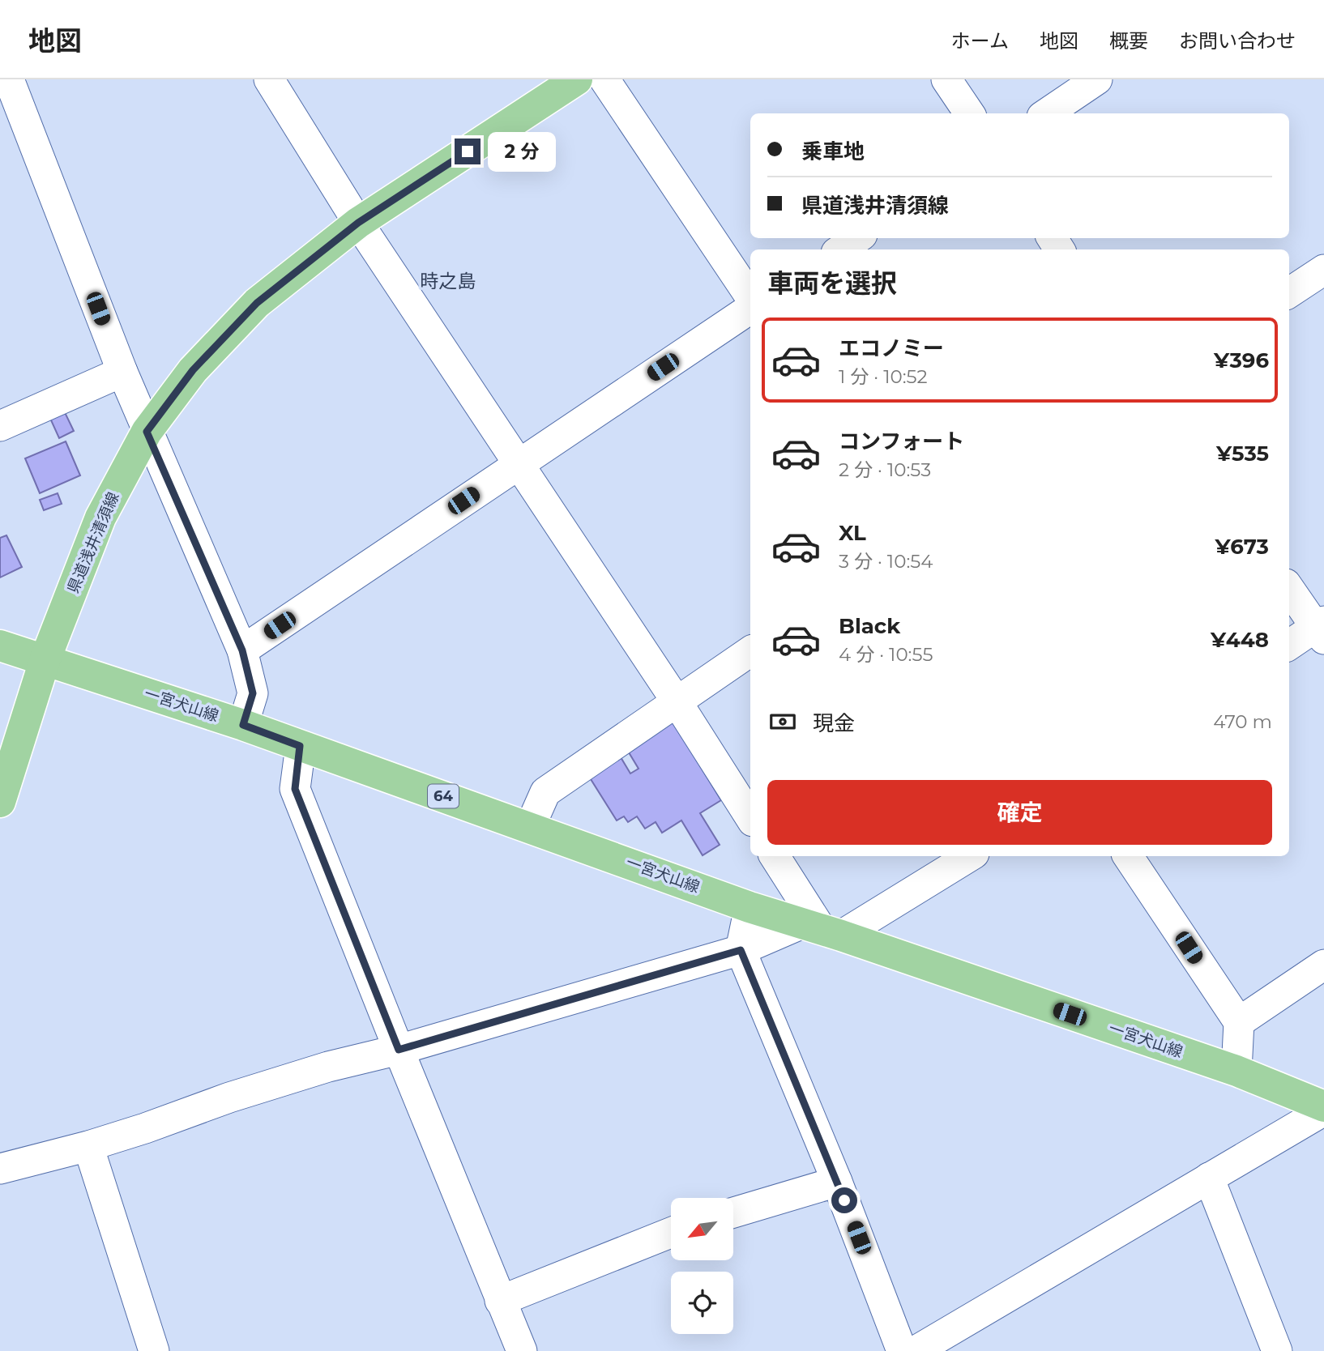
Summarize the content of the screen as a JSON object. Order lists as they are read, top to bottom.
{
  "streets": {
    "main road": ["県道浅井清須線", "一宮犬山線", "64"]
  },
  "crossings": [
    ["県道浅井清須線", "一宮犬山線"]
  ],
  "districts": ["時之島"],
  "north": "bottom left",
  "page": {
    "header": "地図",
    "nav": [
      "ホーム",
      "地図",
      "概要",
      "お問い合わせ"
    ],
    "banner": ["乗車地", "県道浅井清須線"],
    "bubble": "2 分",
    "heading": "車両を選択",
    "list": [
      {
        "name": "エコノミー",
        "note": "1 分 · 10:52",
        "value": "¥396"
      },
      {
        "name": "コンフォート",
        "note": "2 分 · 10:53",
        "value": "¥535"
      },
      {
        "name": "XL",
        "note": "3 分 · 10:54",
        "value": "¥673"
      },
      {
        "name": "Black",
        "note": "4 分 · 10:55",
        "value": "¥448"
      }
    ],
    "pay": ["現金", "470 m"],
    "buttons": "確定"
  }
}
